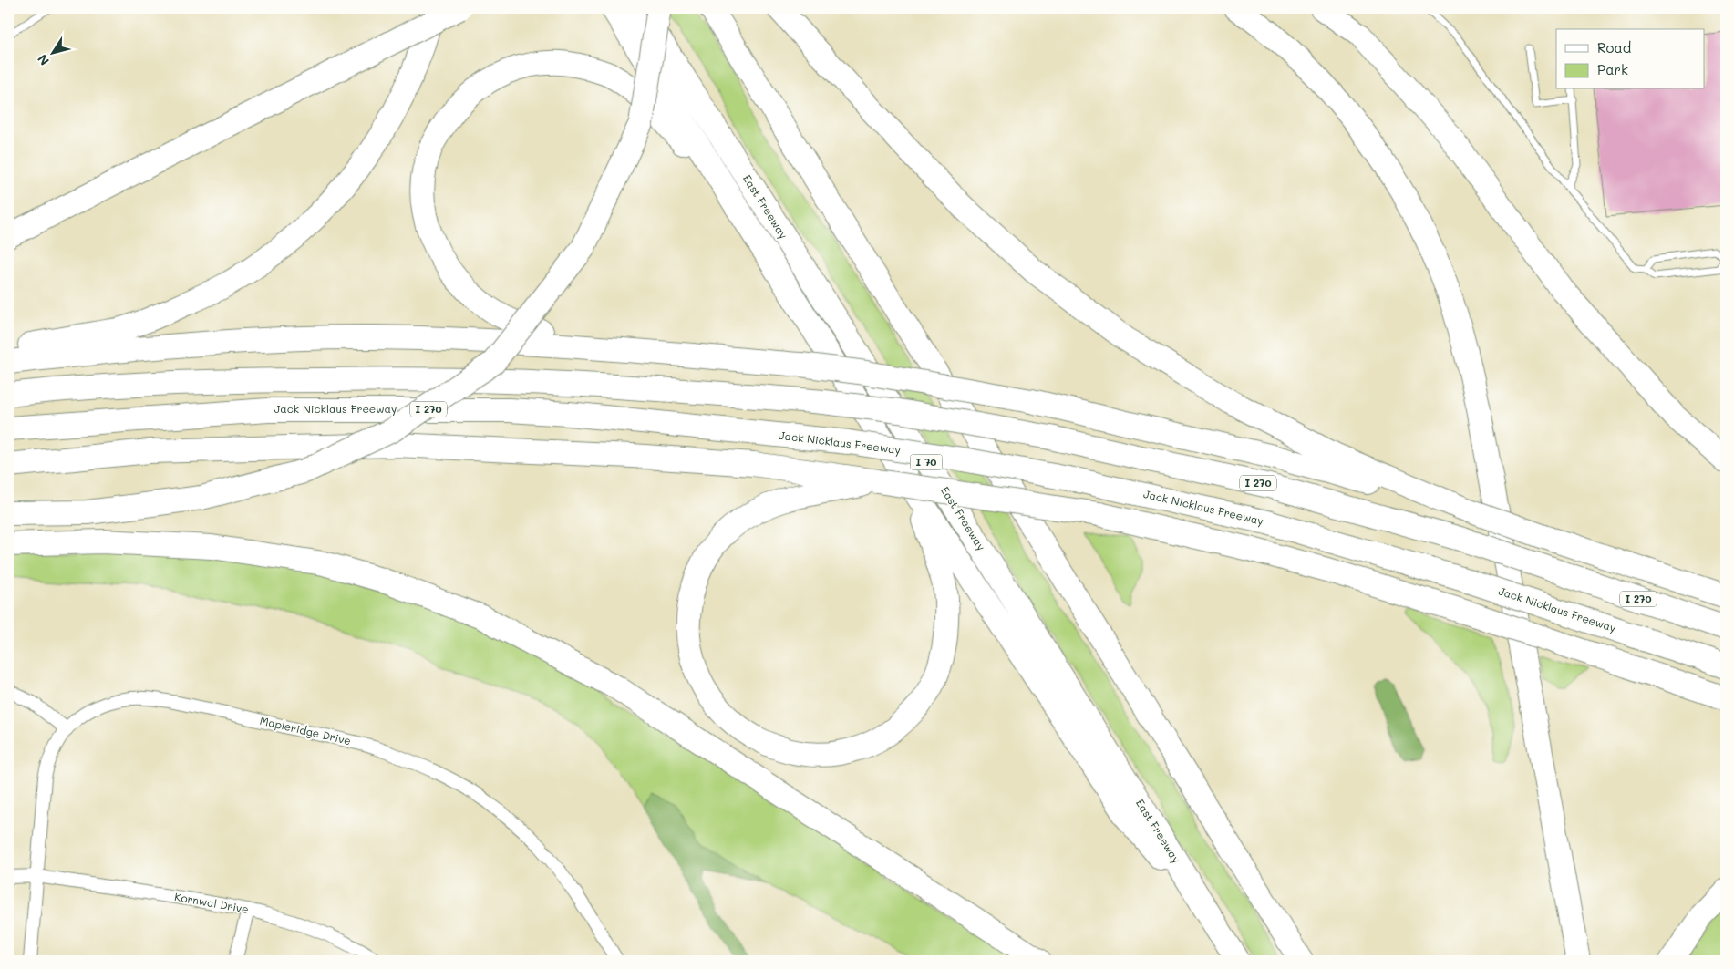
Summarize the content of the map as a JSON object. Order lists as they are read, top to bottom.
{
  "streets": {
    "highway": [
      "East Freeway",
      "Jack Nicklaus Freeway",
      "I 270",
      "I 70"
    ],
    "street": ["Mapleridge Drive", "Kornwal Drive"]
  },
  "crossings": [
    ["Mapleridge Drive", "Kornwal Drive"]
  ],
  "legend": ["Road", "Park"],
  "north": "bottom left"
}
